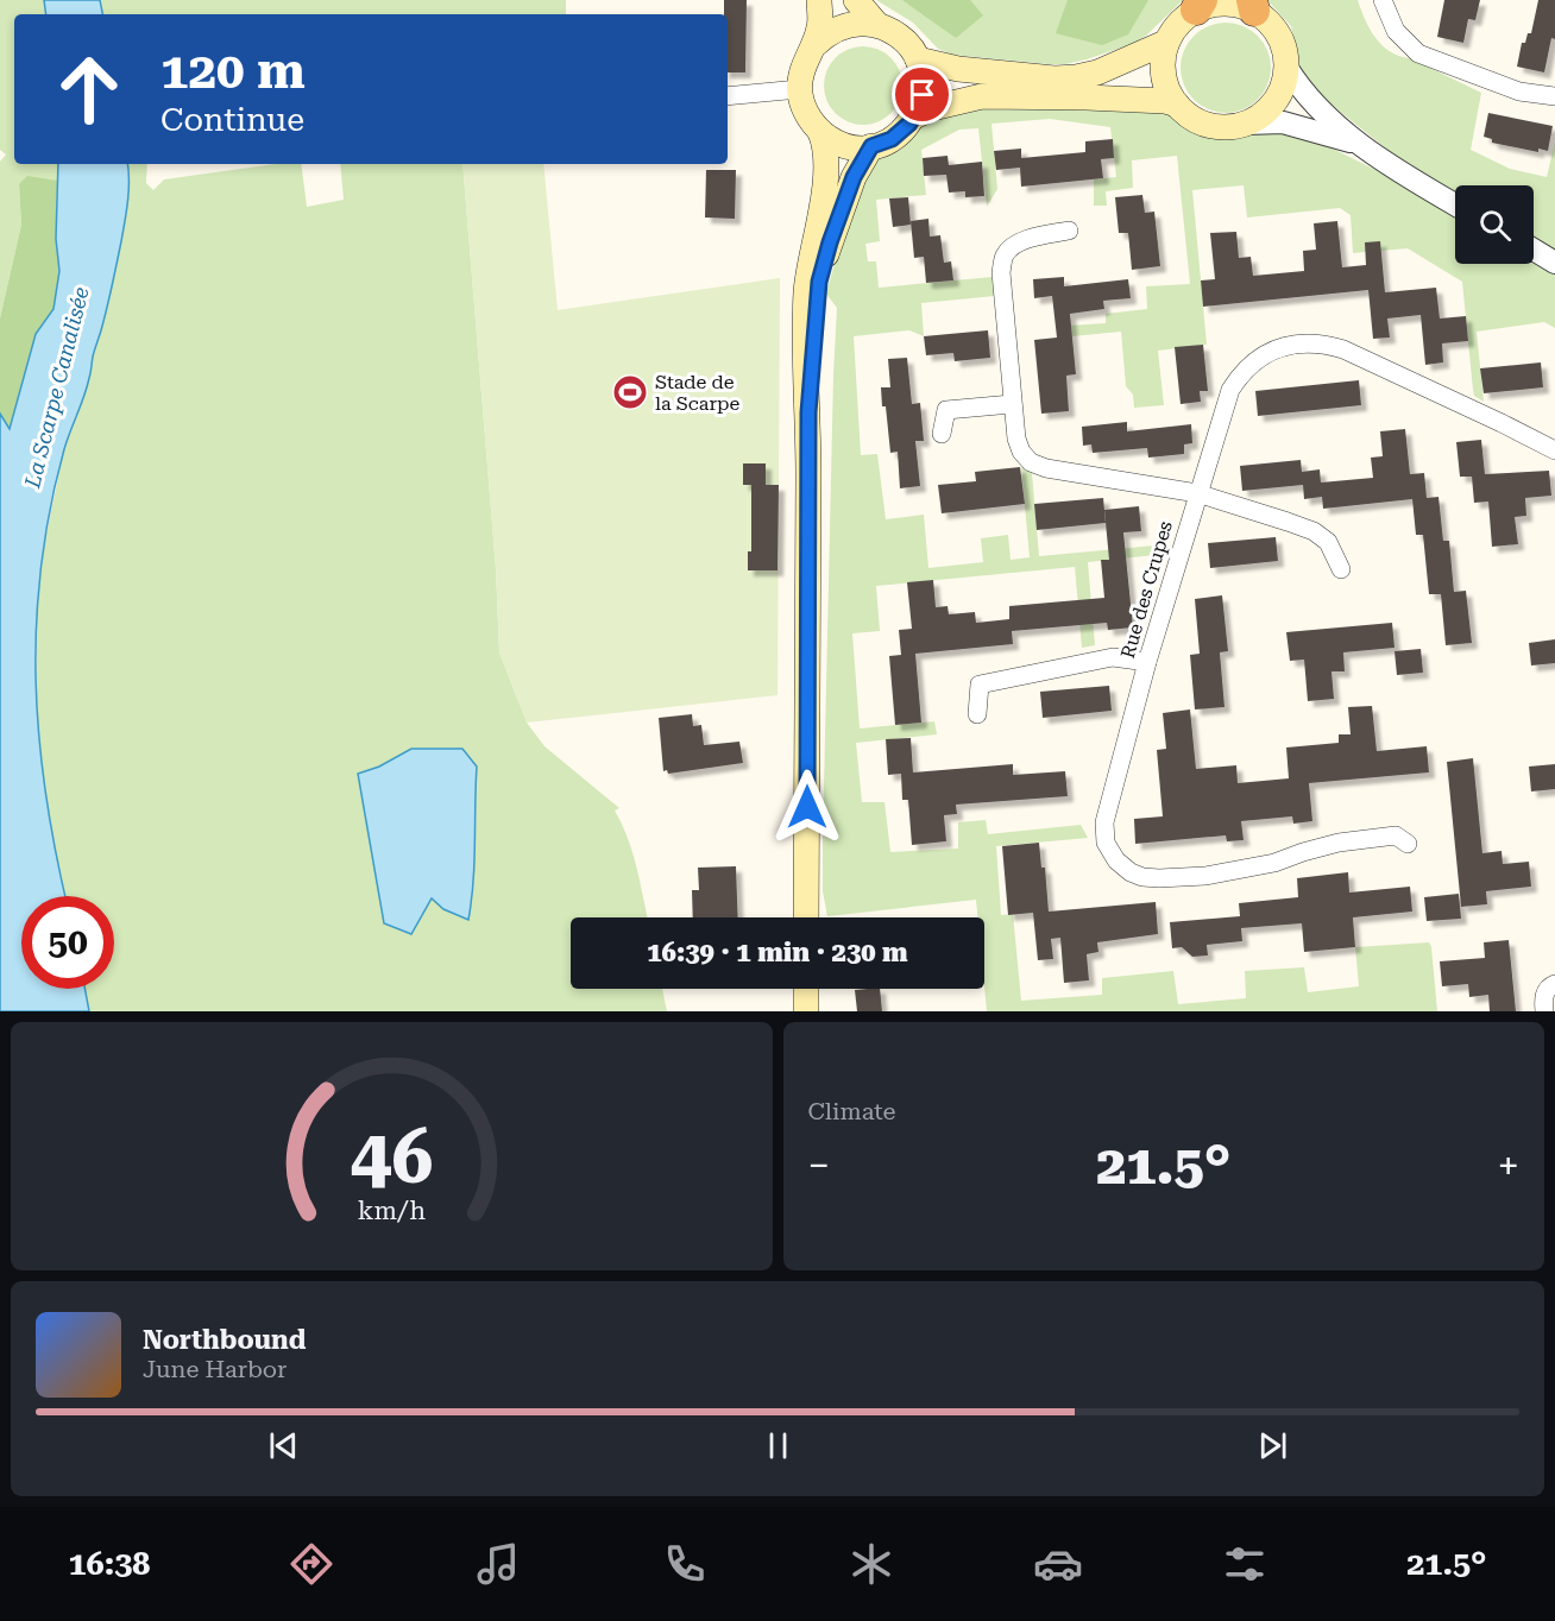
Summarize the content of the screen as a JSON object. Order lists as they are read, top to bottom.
{
  "streets": {
    "street": ["Rue des Crupes"]
  },
  "water": ["La Scarpe Canalisée"],
  "places": {
    "sports": ["Stade de la Scarpe"]
  },
  "page": {
    "turn": ["120 m", "Continue"],
    "limit": "50",
    "trip": "16:39 · 1 min · 230 m",
    "tile": "Climate",
    "heat": ["−", "21.5°", "+"],
    "song": ["Northbound", "June Harbor"],
    "tabs": ["16:38", "21.5°"],
    "gauge": ["46", "km/h"]
  }
}
